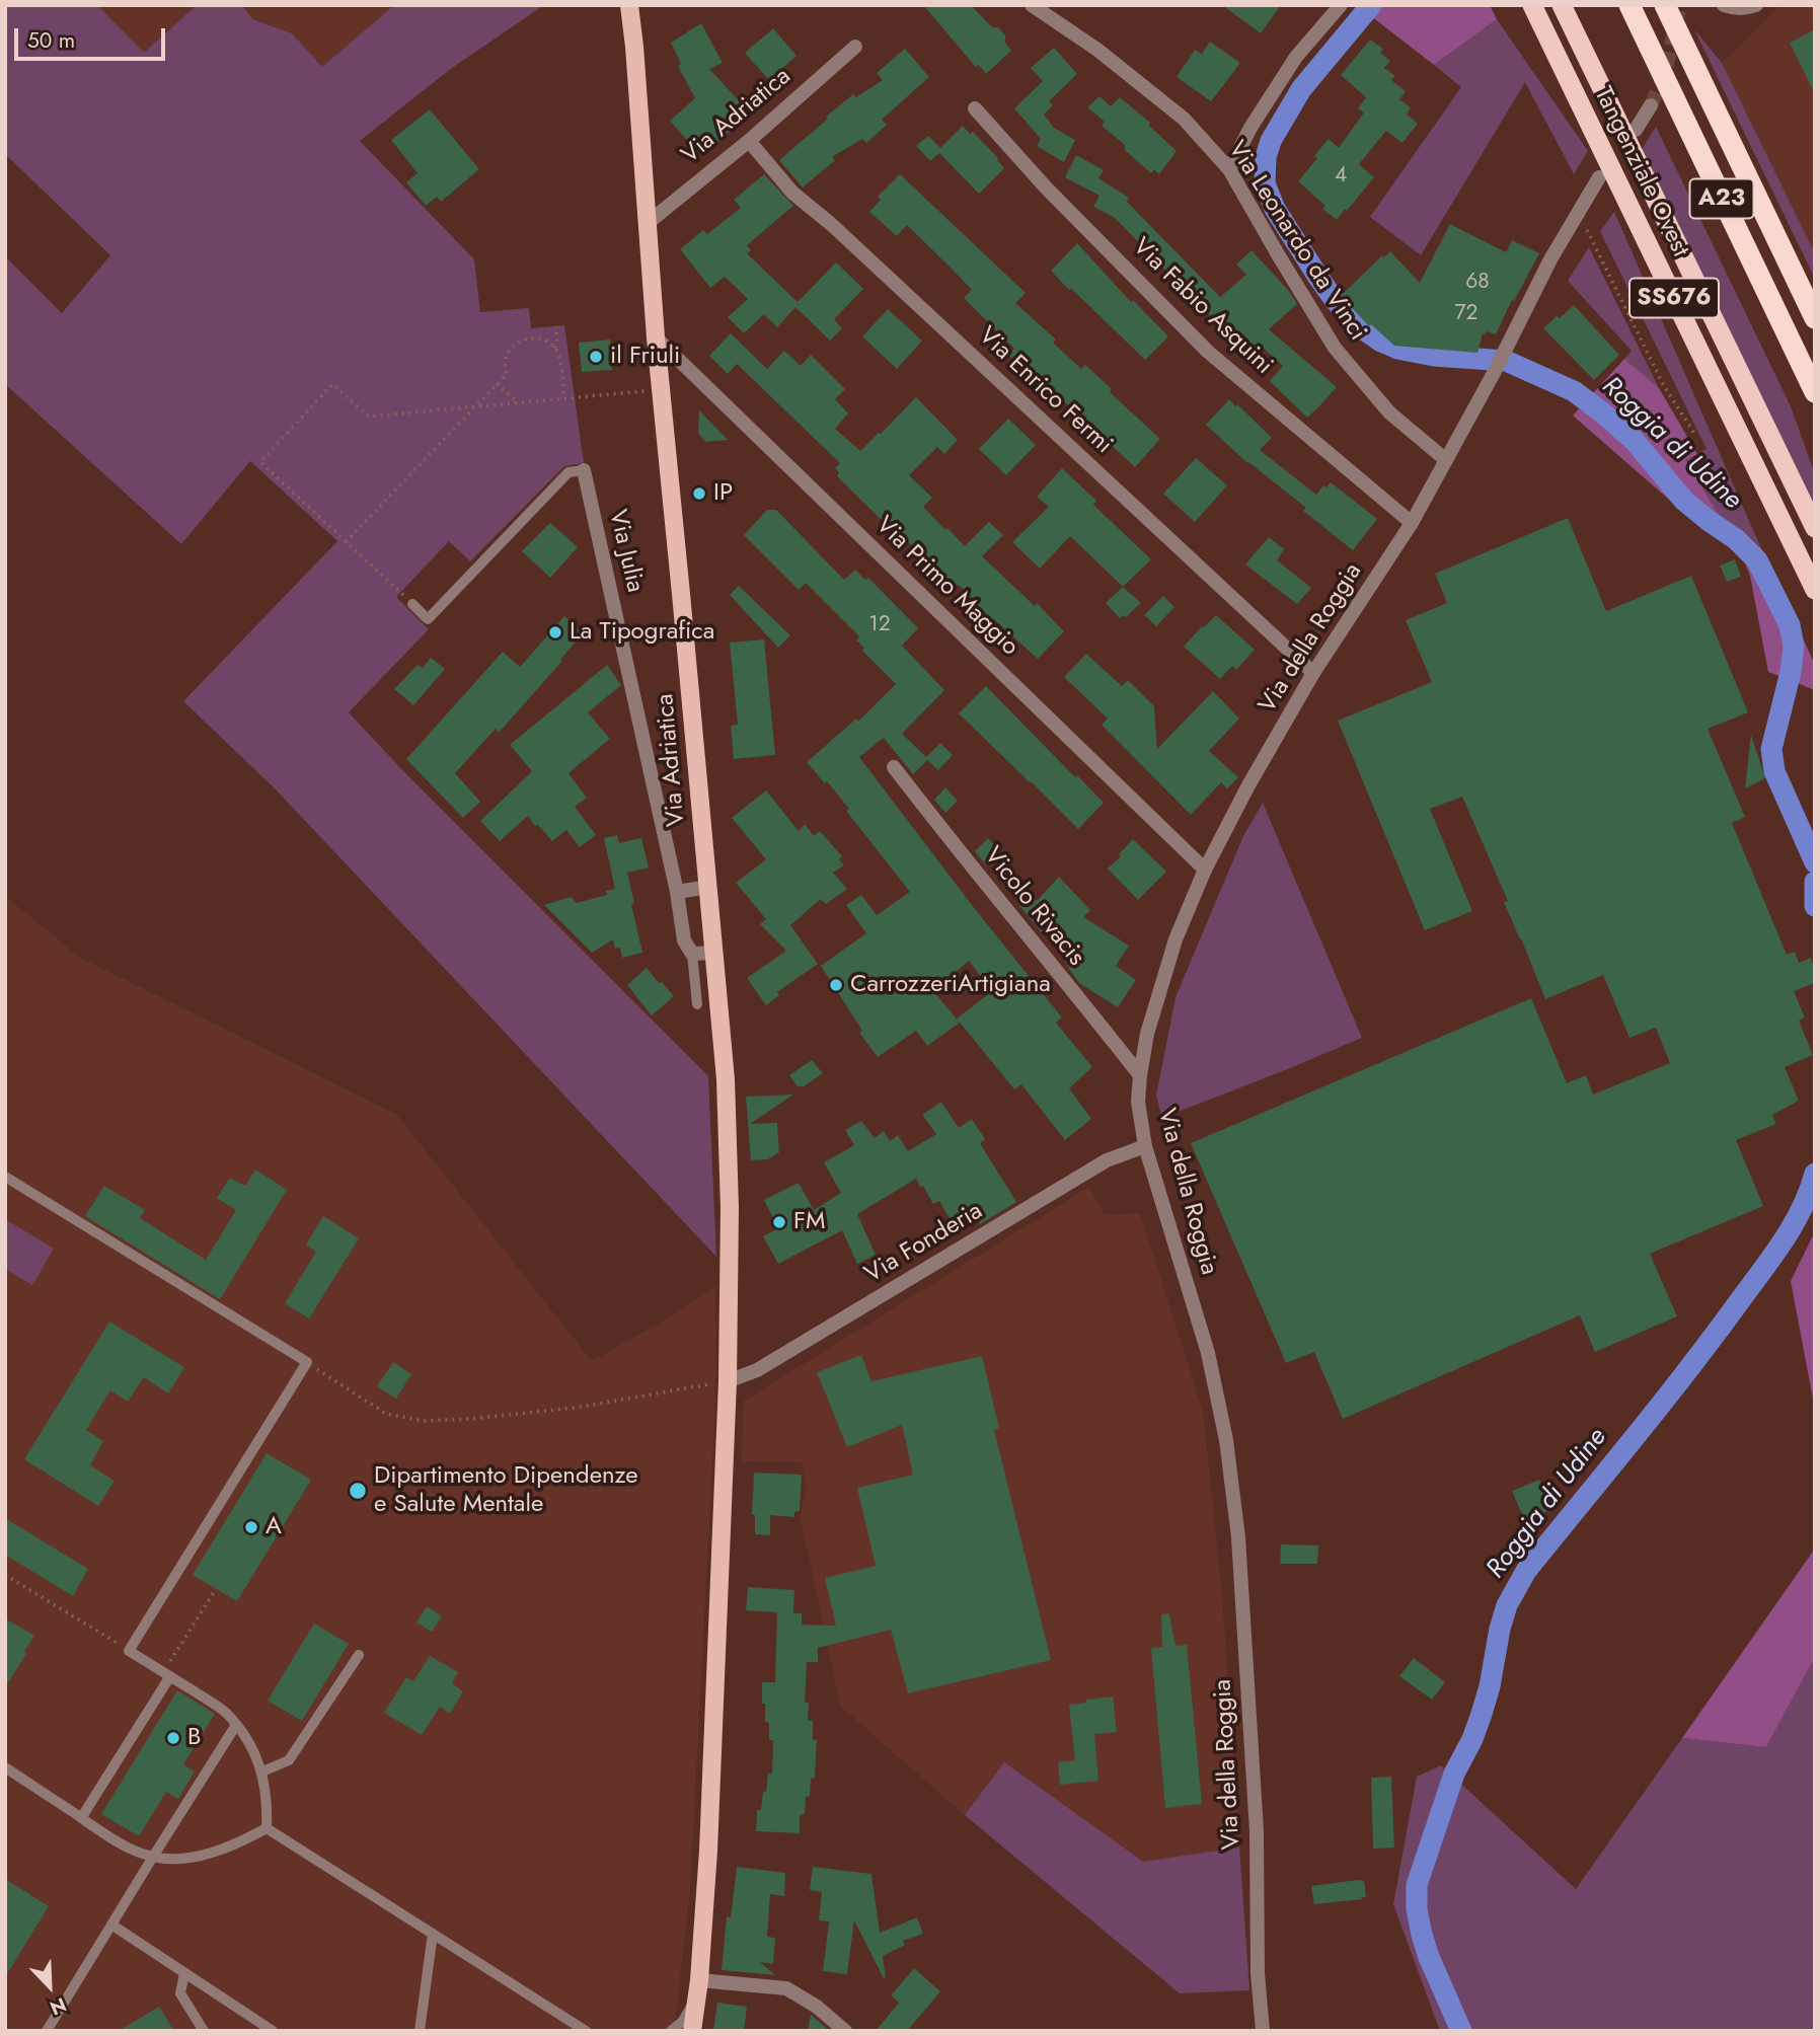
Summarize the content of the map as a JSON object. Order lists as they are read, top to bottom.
{
  "streets": {
    "highway": ["Tangenziale Ovest", "A23", "SS676"],
    "main road": ["Via Adriatica"],
    "street": [
      "Via Leonardo da Vinci",
      "Via Fabio Asquini",
      "Via Enrico Fermi",
      "Via Julia",
      "Via Primo Maggio",
      "Via della Roggia",
      "Vicolo Rivacis",
      "Via Fonderia"
    ]
  },
  "crossings": [
    ["Via Adriatica", "Via Enrico Fermi"],
    ["Via Adriatica", "Via Primo Maggio"],
    ["Via Adriatica", "Via Fonderia"],
    ["Via Leonardo da Vinci", "Via della Roggia"],
    ["Via Fabio Asquini", "Via della Roggia"],
    ["Via Enrico Fermi", "Via della Roggia"],
    ["Via Primo Maggio", "Via della Roggia"],
    ["Via della Roggia", "Vicolo Rivacis"],
    ["Via della Roggia", "Via Fonderia"]
  ],
  "water": ["Roggia di Udine"],
  "places": [
    "il Friuli",
    "IP",
    "La Tipografica",
    "CarrozzeriArtigiana",
    "FM",
    "Dipartimento Dipendenze e Salute Mentale",
    "A",
    "B"
  ],
  "house_numbers": [
    "4",
    "68",
    "72",
    "12"
  ],
  "scale_bar": "50 m",
  "north": "bottom right"
}
